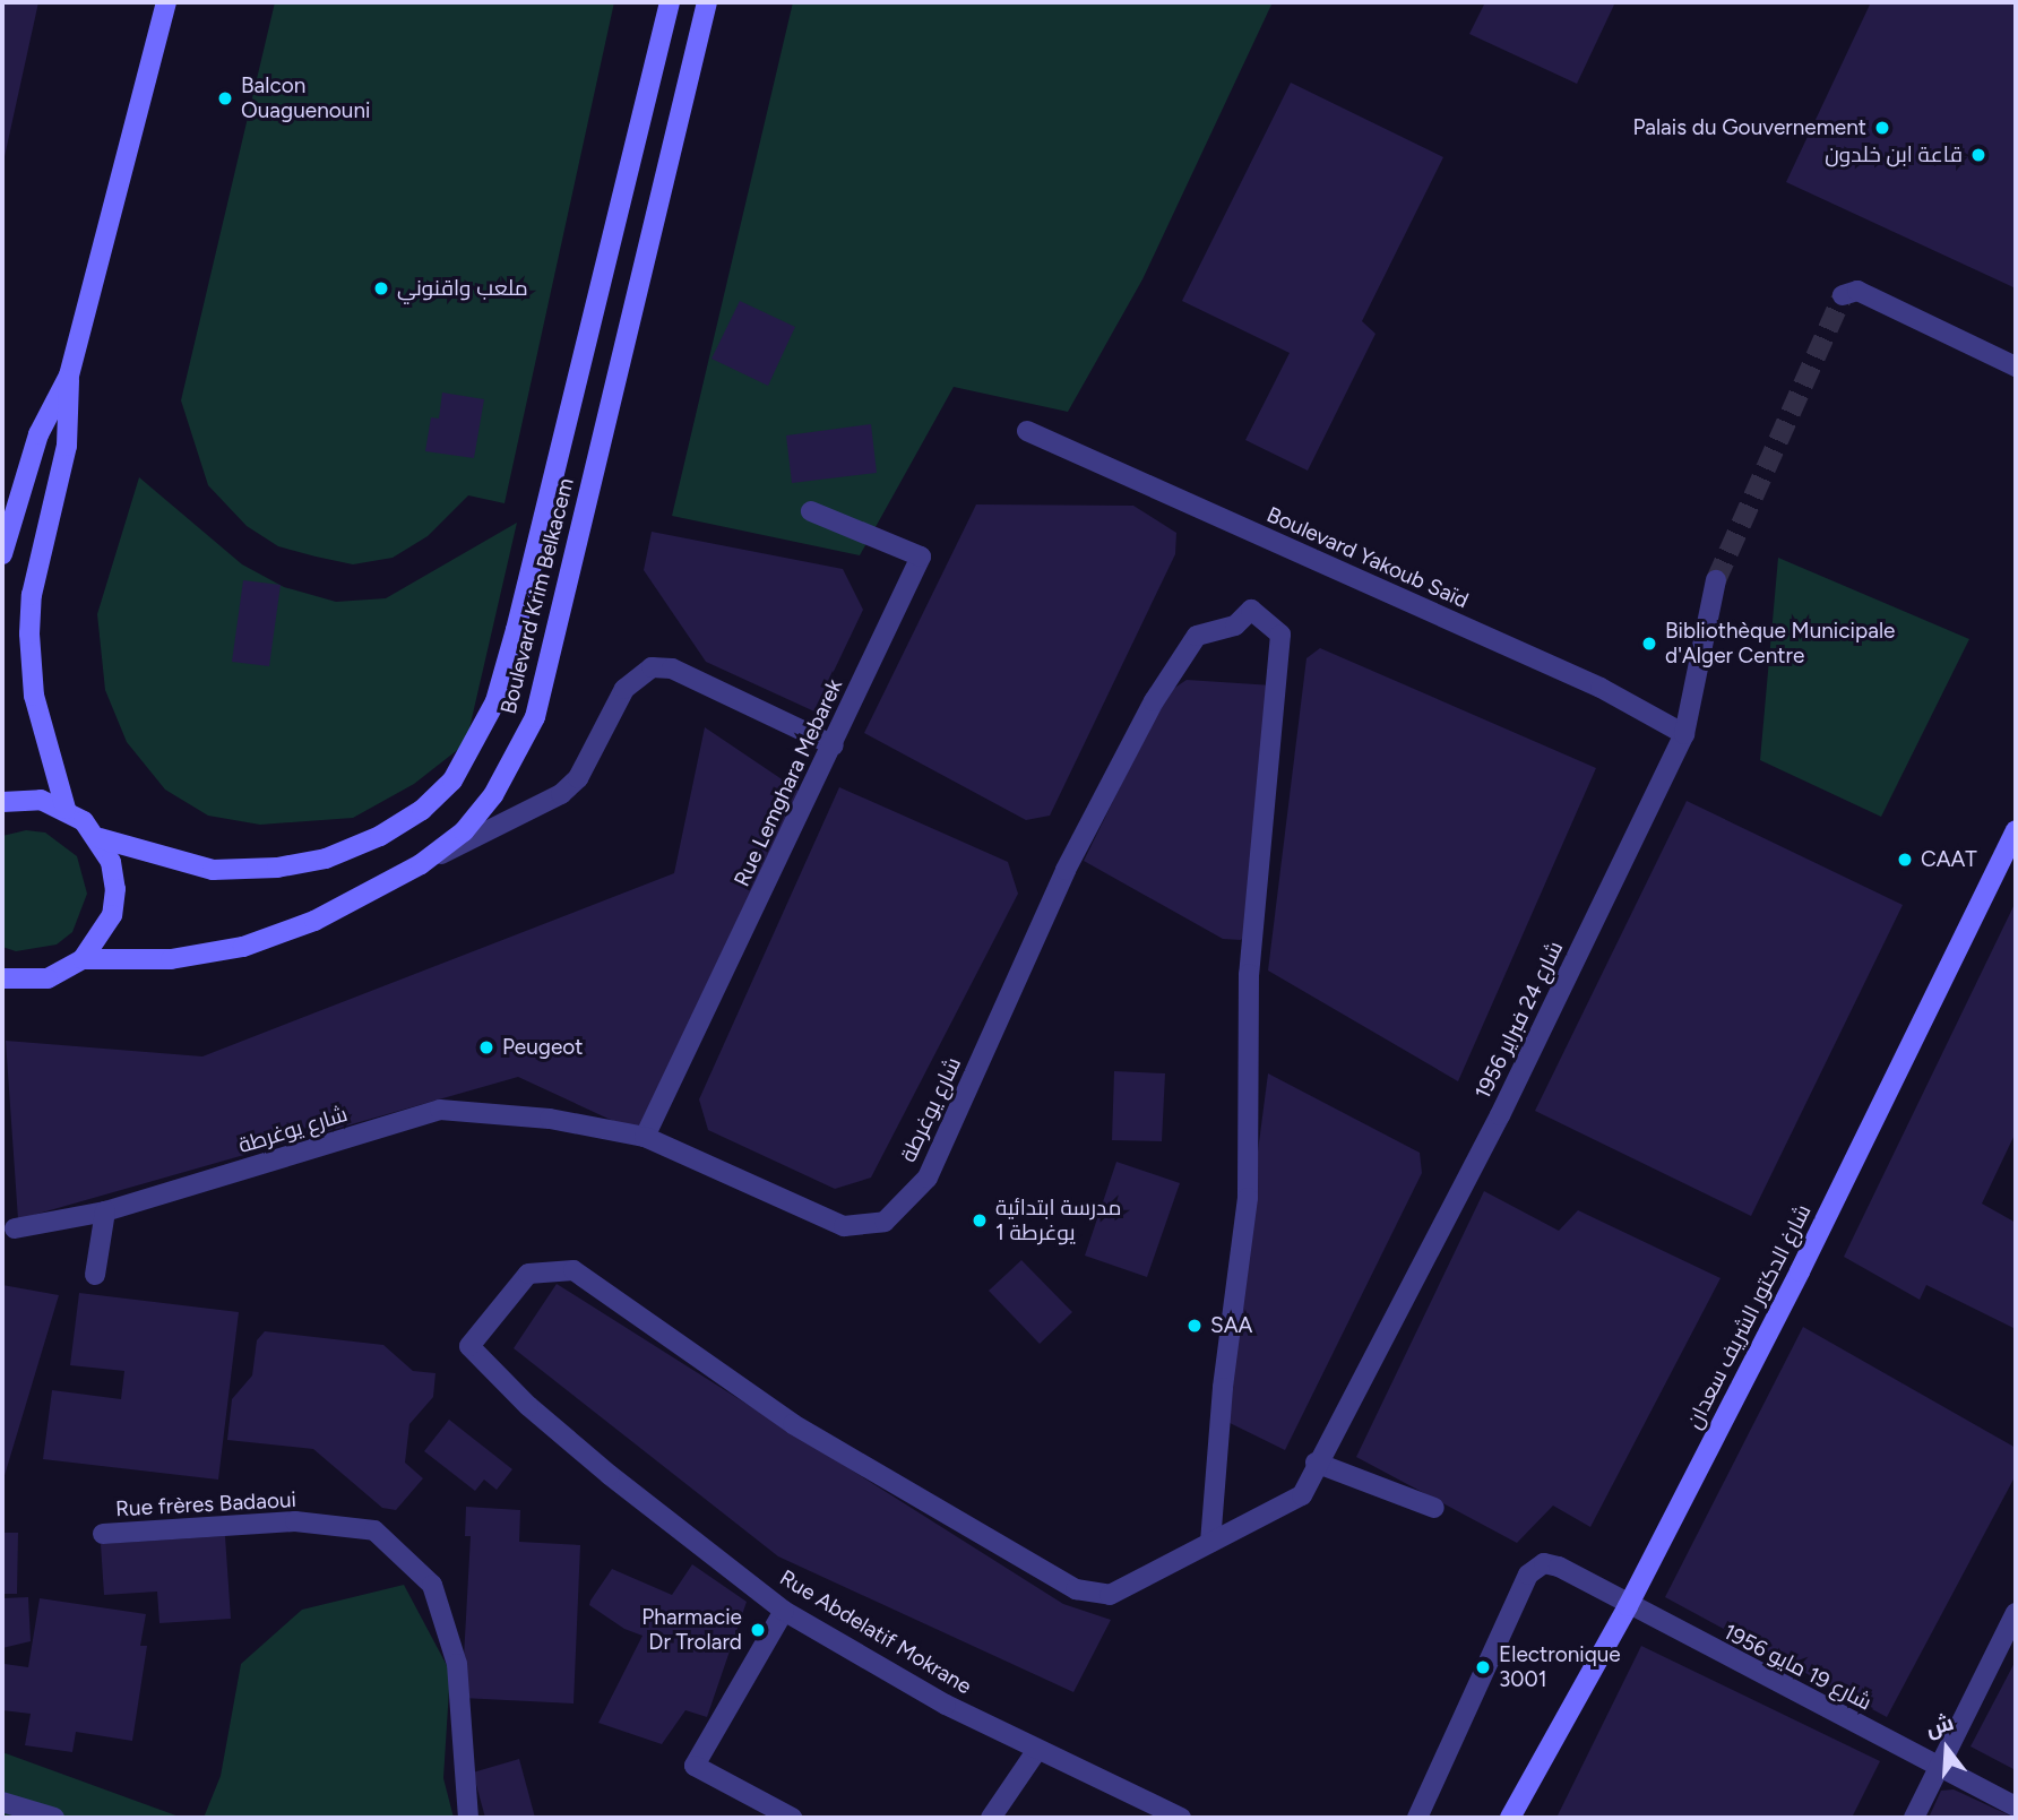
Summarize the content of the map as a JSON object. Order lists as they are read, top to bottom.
{
  "streets": {
    "main road": ["Boulevard Krim Belkacem", "شارغ الدكتور الشريف سعدان"],
    "street": [
      "Boulevard Yakoub Saïd",
      "Rue Lemghara Mebarek",
      "شارع 24 فبراير 1956",
      "شارع يوغرطة",
      "Rue frères Badaoui",
      "Rue Abdelatif Mokrane",
      "شارع 19 مايو 1956"
    ]
  },
  "crossings": [
    ["Boulevard Yakoub Saïd", "شارع 24 فبراير 1956"],
    ["Rue Lemghara Mebarek", "شارع يوغرطة"],
    ["شارع 24 فبراير 1956", "شارع يوغرطة"],
    ["شارع 24 فبراير 1956", "Rue Abdelatif Mokrane"],
    ["شارع يوغرطة", "Rue Abdelatif Mokrane"],
    ["شارغ الدكتور الشريف سعدان", "شارع 19 مايو 1956"]
  ],
  "places": [
    "Balcon Ouaguenouni",
    "Palais du Gouvernement",
    "قاعة ابن خلدون",
    "ملعب واقنوني",
    "Bibliothèque Municipale d'Alger Centre",
    "CAAT",
    "Peugeot",
    "مدرسة ابتدائية يوغرطة 1",
    "SAA",
    "Pharmacie Dr Trolard",
    "Electronique 3001"
  ],
  "north": "top"
}
